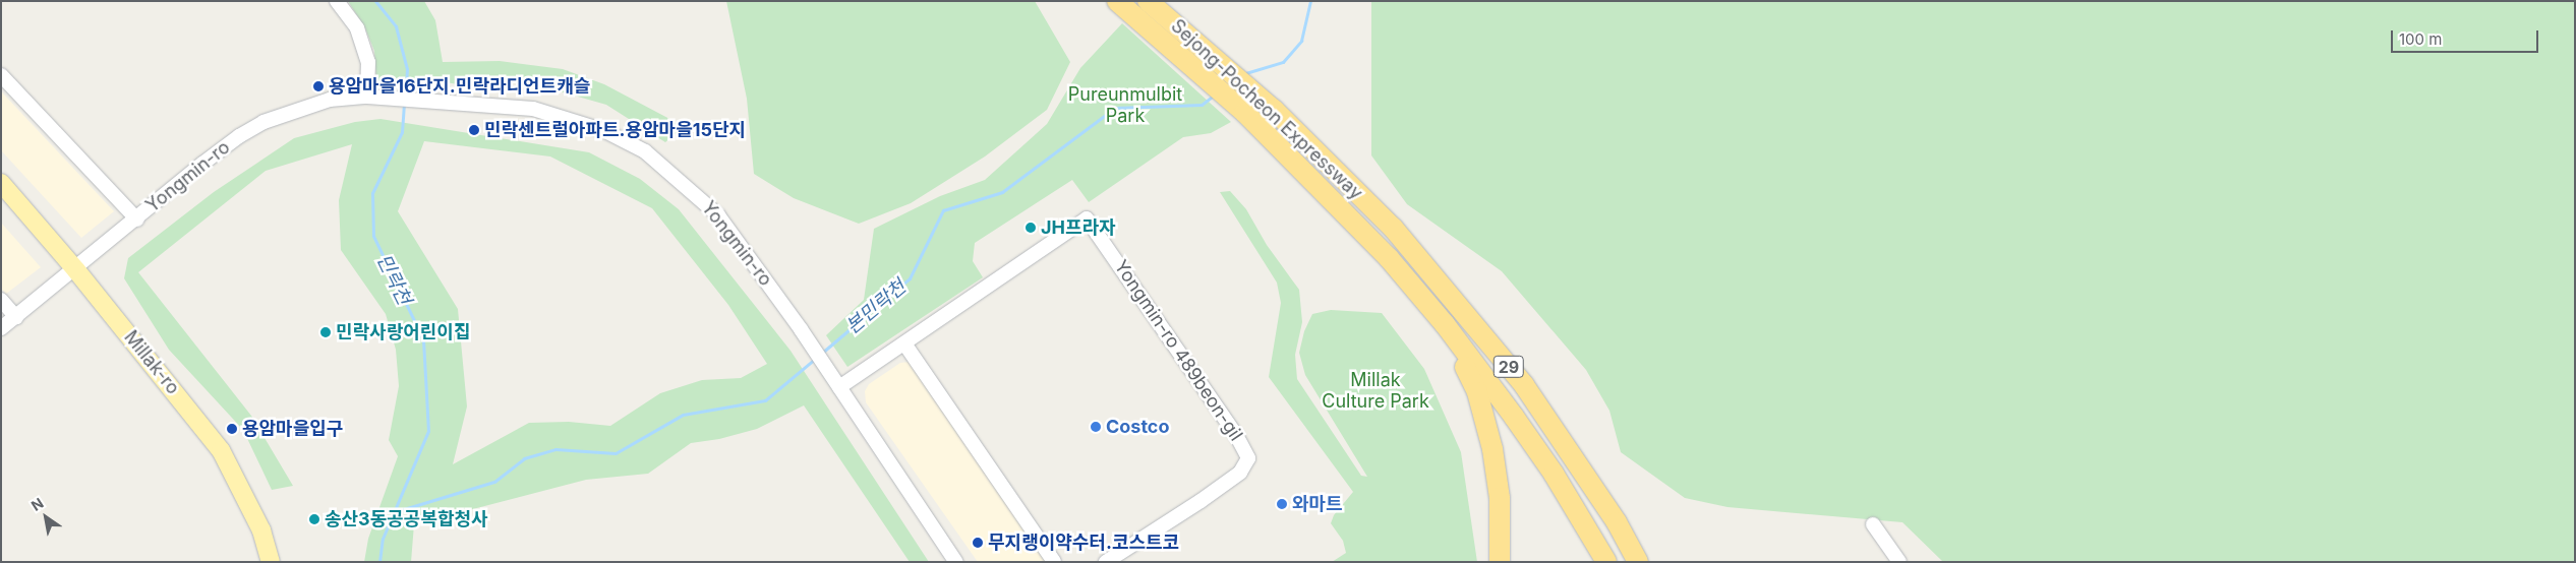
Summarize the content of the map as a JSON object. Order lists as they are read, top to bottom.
{
  "streets": {
    "highway": ["Sejong-Pocheon Expressway", "29"],
    "main road": ["Millak-ro"],
    "street": ["Yongmin-ro", "Yongmin-ro 489beon-gil"]
  },
  "crossings": [
    ["Yongmin-ro", "Yongmin-ro 489beon-gil"],
    ["Yongmin-ro", "Millak-ro"]
  ],
  "water": ["민락천", "본민락천"],
  "parks": ["Pureunmulbit Park", "Millak Culture Park"],
  "places": [
    "용암마을16단지.민락라디언트캐슬",
    "민락센트럴아파트.용암마을15단지",
    "JH프라자",
    "민락사랑어린이집",
    "Costco",
    "용암마을입구",
    "와마트",
    "송산3동공공복합청사",
    "무지랭이약수터.코스트코"
  ],
  "scale_bar": "100 m",
  "north": "top left"
}
